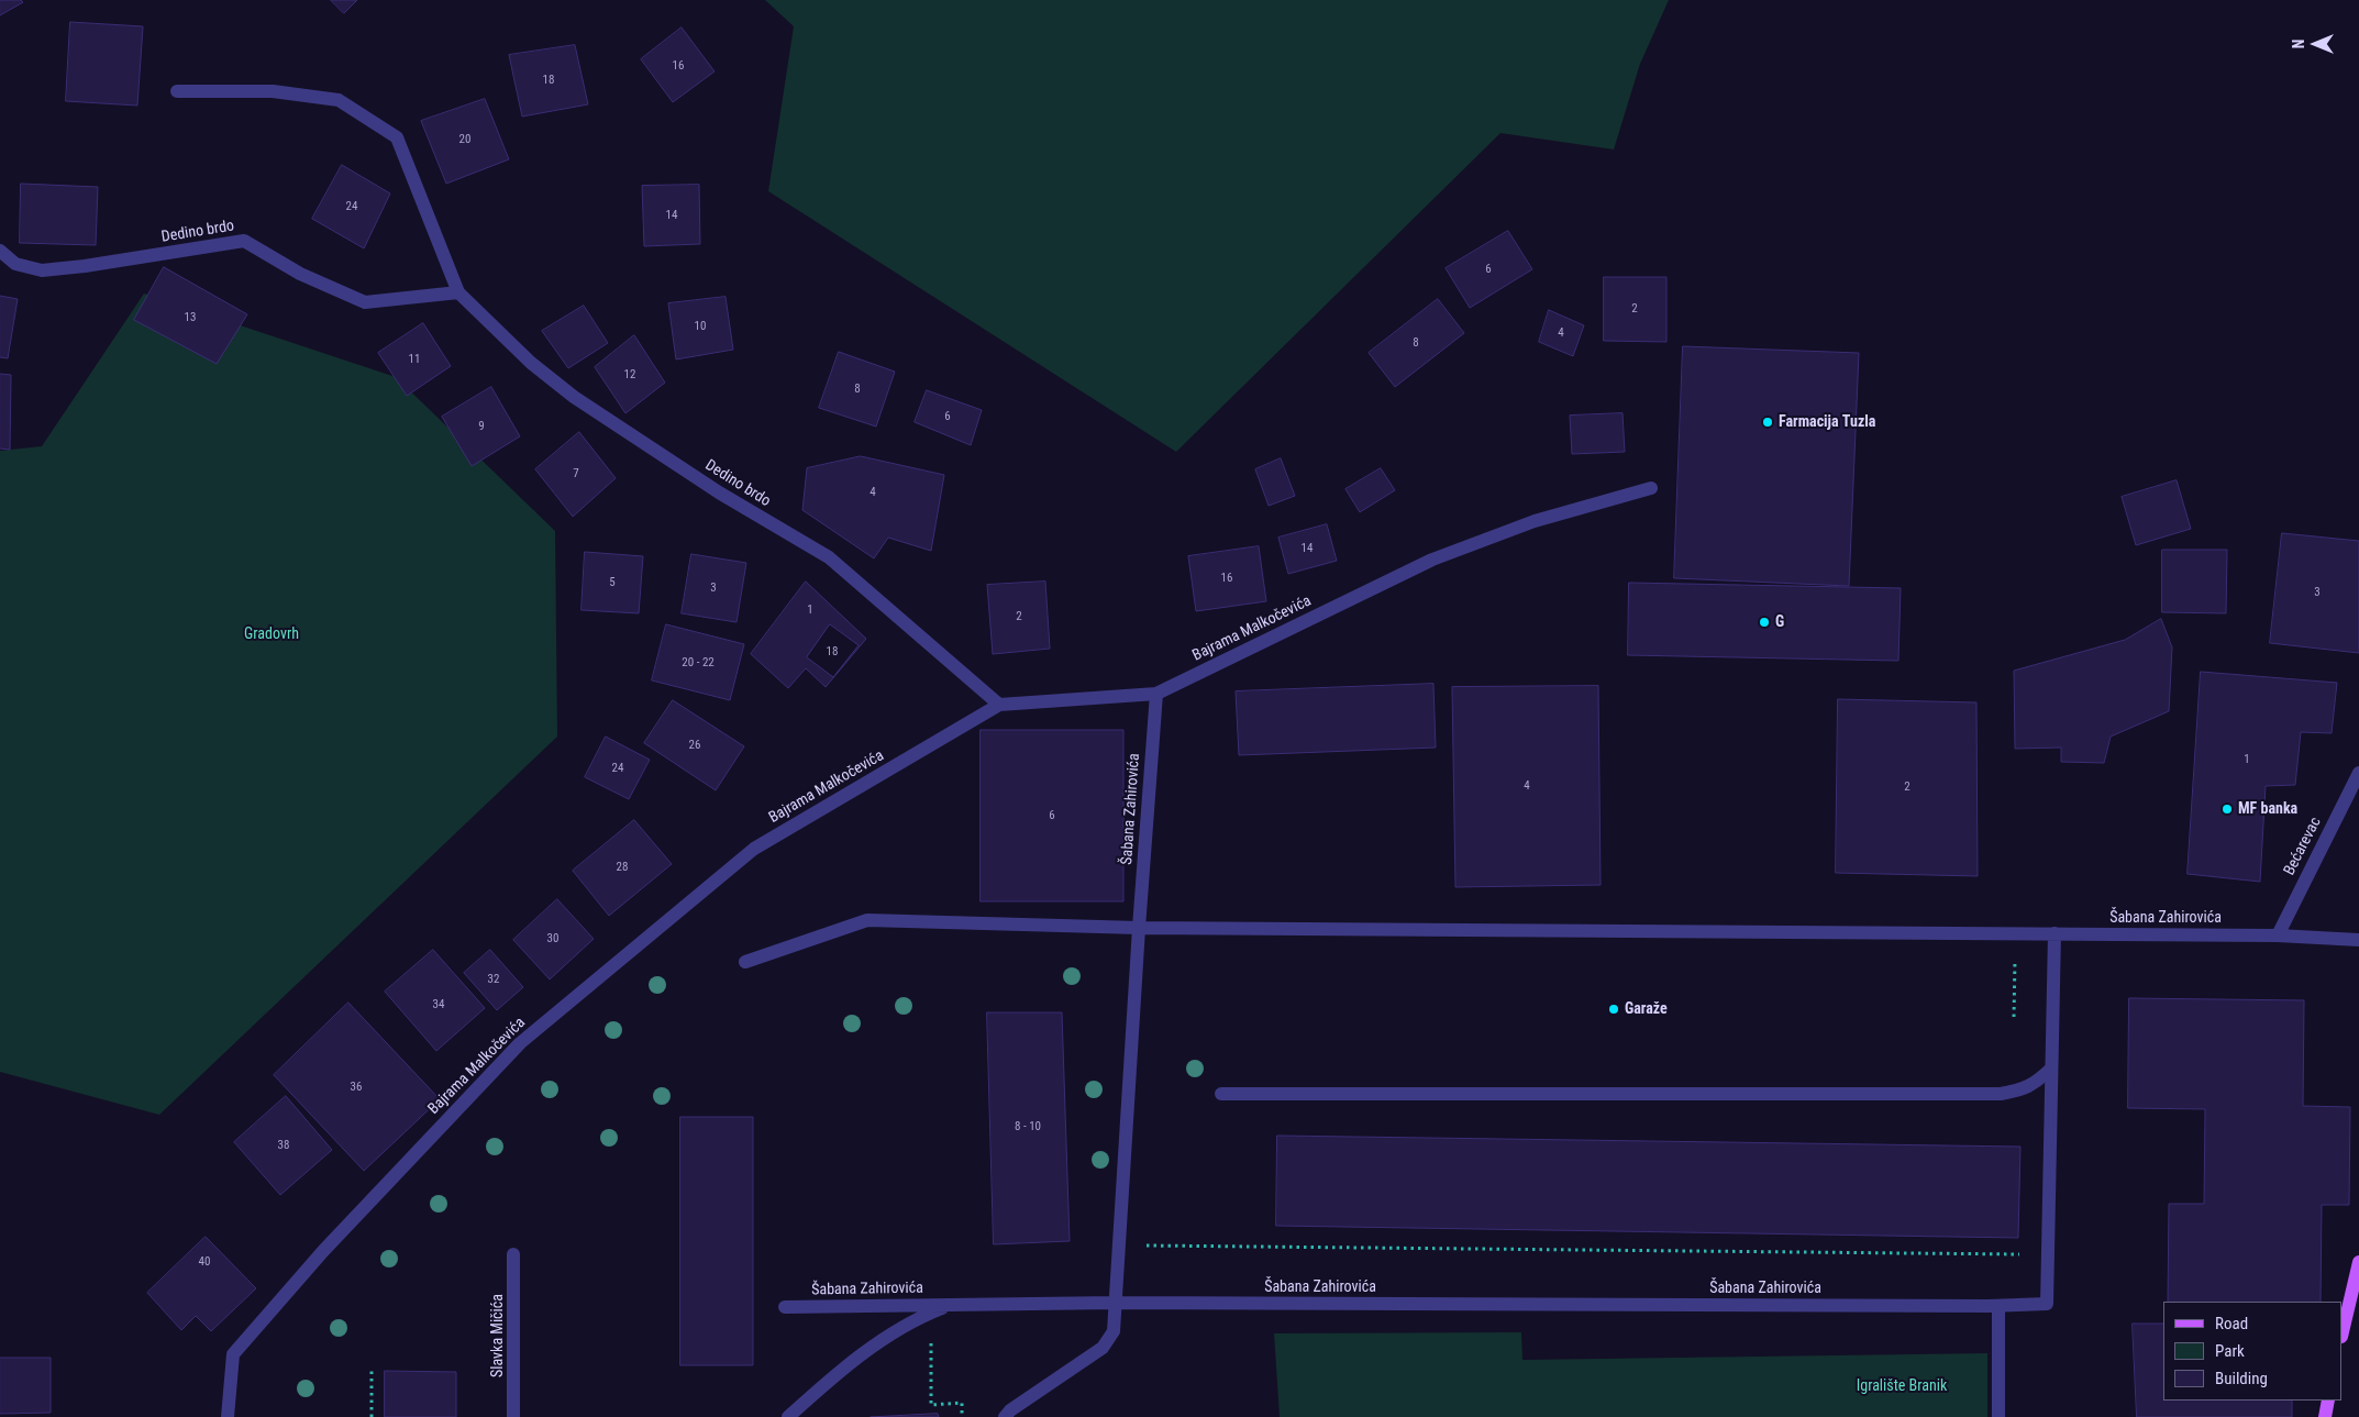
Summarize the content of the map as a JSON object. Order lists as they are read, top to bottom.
{
  "streets": {
    "street": [
      "Dedino brdo",
      "Bajrama Malkočevića",
      "Šabana Zahirovića",
      "Bećarevac",
      "Slavka Mičića"
    ]
  },
  "crossings": [
    ["Dedino brdo", "Bajrama Malkočevića"],
    ["Bajrama Malkočevića", "Šabana Zahirovića"],
    ["Šabana Zahirovića", "Bećarevac"]
  ],
  "parks": ["Gradovrh", "Igralište Branik"],
  "places": [
    "Farmacija Tuzla",
    "G",
    "MF banka",
    "Garaže"
  ],
  "house_numbers": [
    "16",
    "18",
    "20",
    "24",
    "14",
    "6",
    "2",
    "13",
    "10",
    "4",
    "8",
    "11",
    "12",
    "8",
    "6",
    "9",
    "7",
    "4",
    "14",
    "16",
    "5",
    "3",
    "3",
    "1",
    "2",
    "18",
    "20 - 22",
    "26",
    "1",
    "24",
    "4",
    "2",
    "6",
    "28",
    "30",
    "32",
    "34",
    "36",
    "8 - 10",
    "38",
    "40"
  ],
  "legend": ["Road", "Park", "Building"],
  "north": "left"
}
